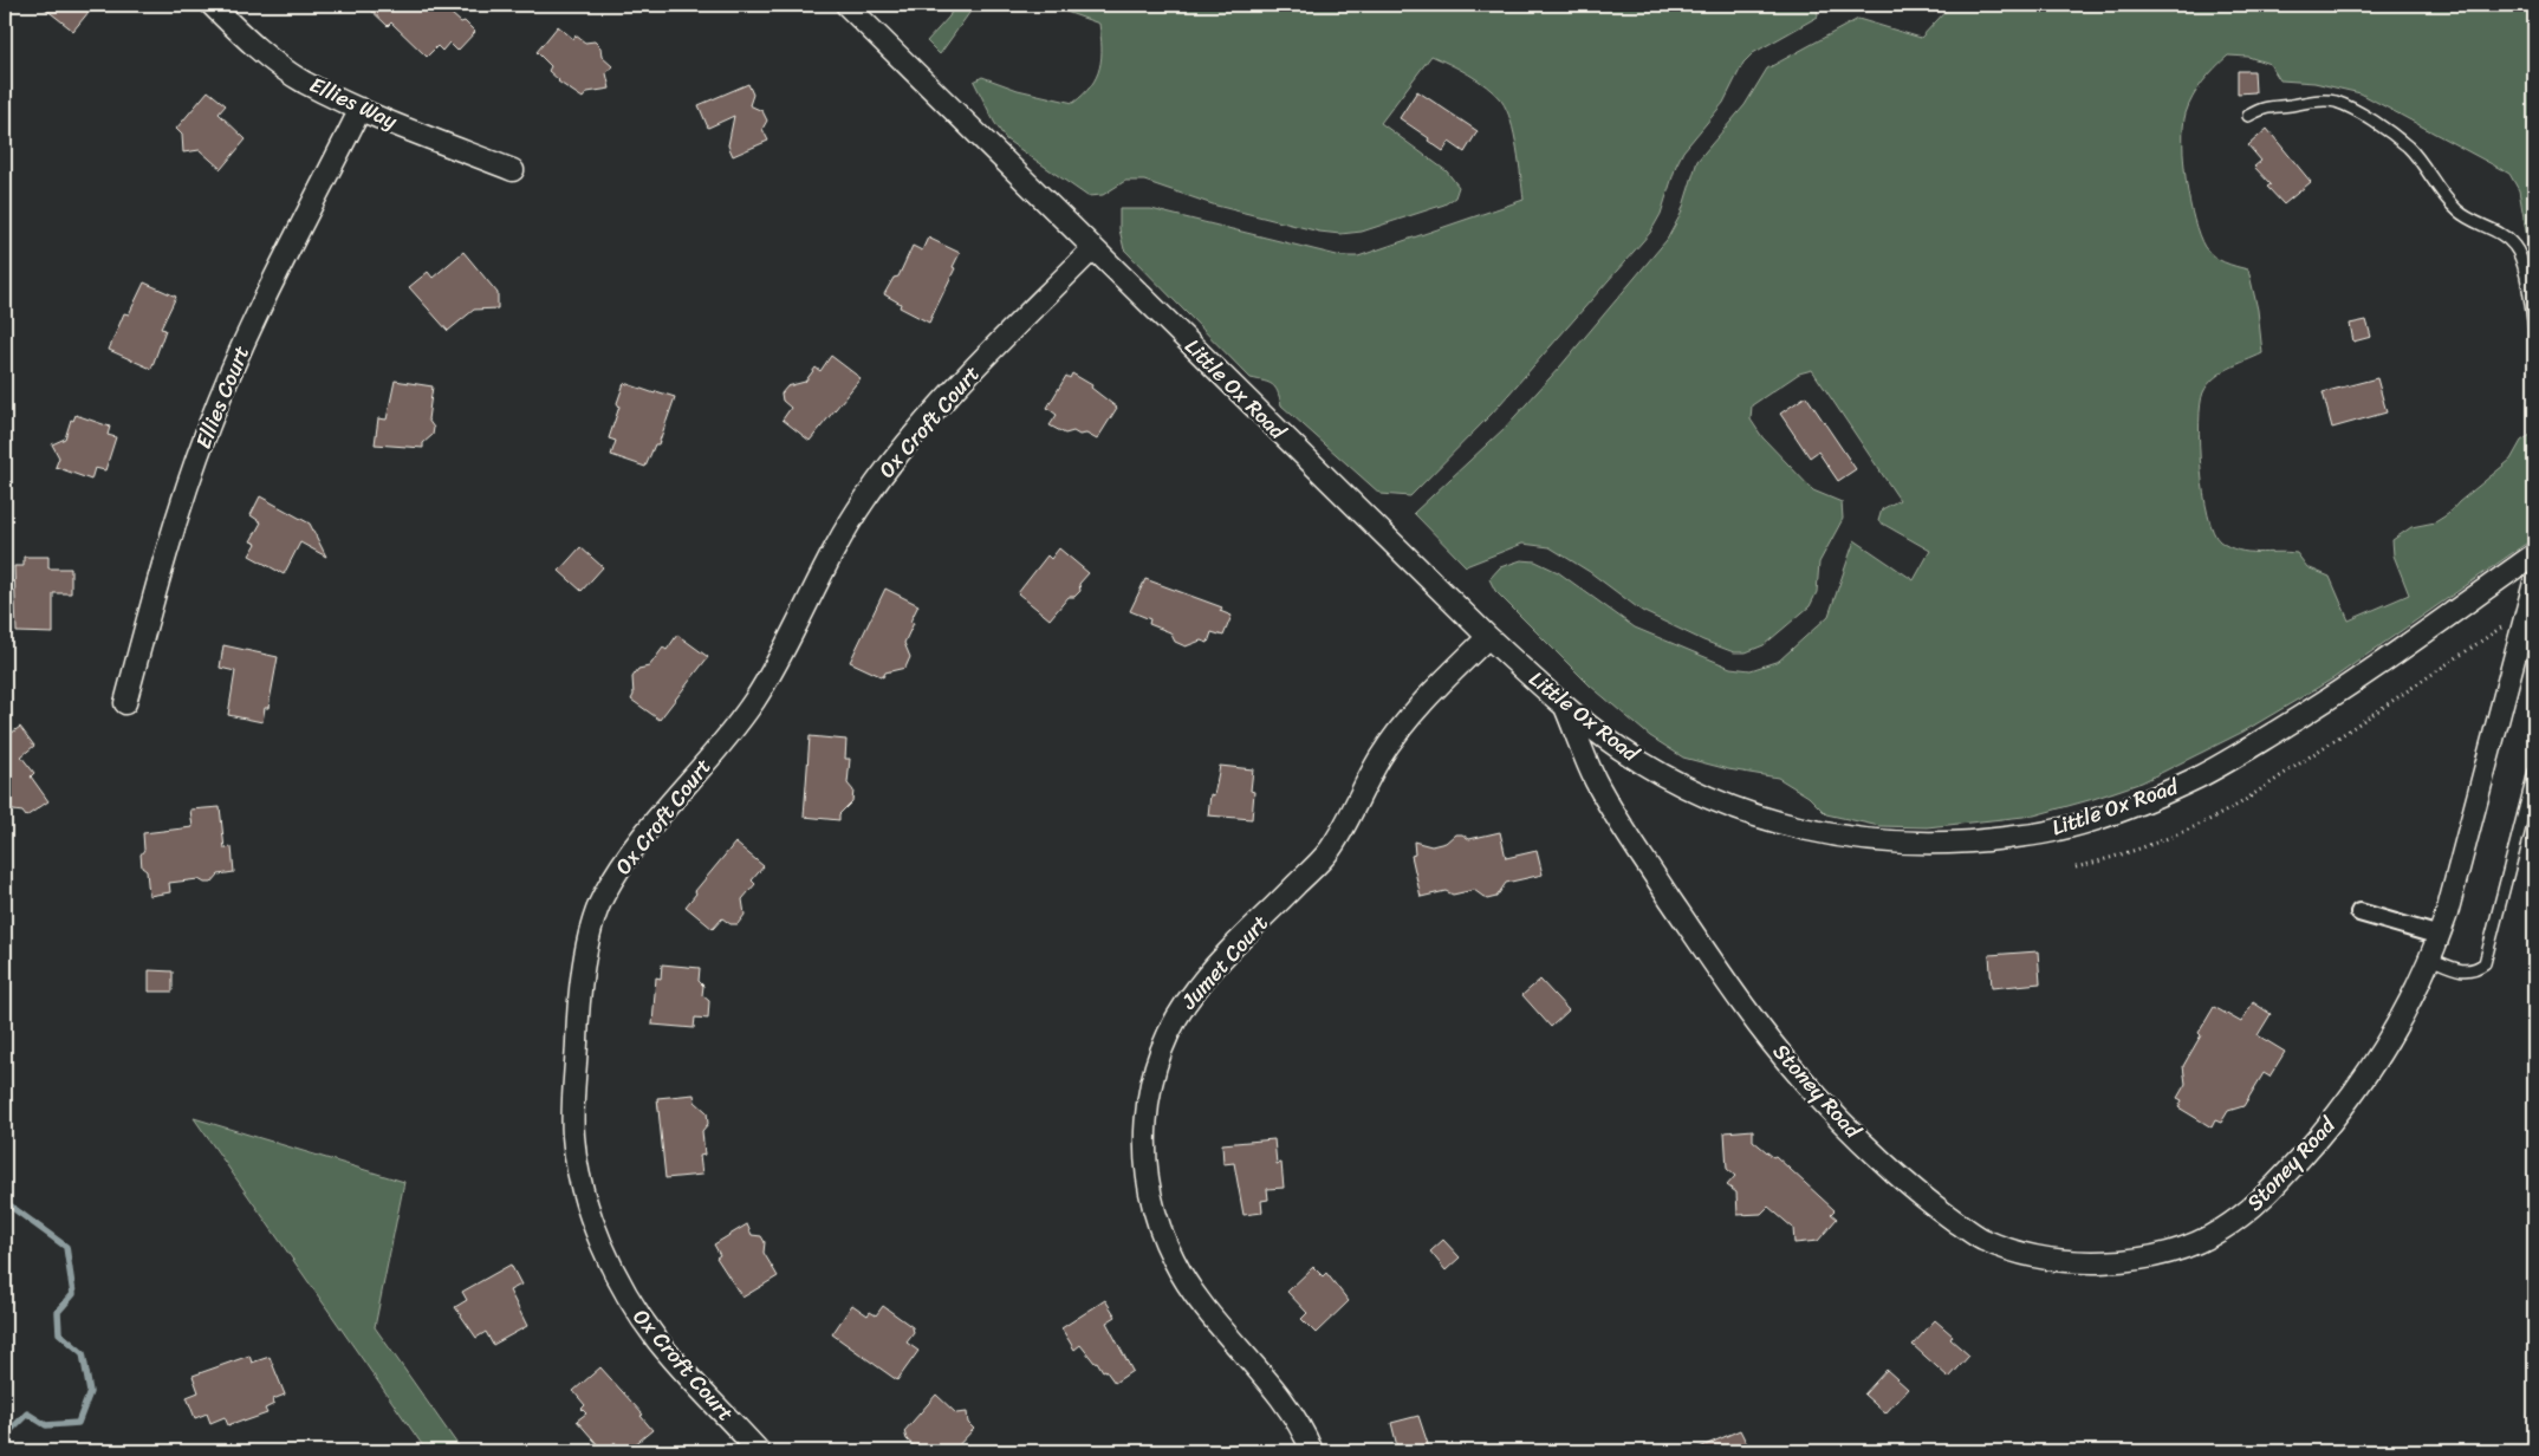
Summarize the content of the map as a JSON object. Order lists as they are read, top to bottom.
{
  "streets": {
    "street": [
      "Ellies Way",
      "Little Ox Road",
      "Ellies Court",
      "Ox Croft Court",
      "Jumet Court",
      "Stoney Road"
    ]
  },
  "crossings": [
    ["Ellies Way", "Ellies Court"],
    ["Little Ox Road", "Ox Croft Court"],
    ["Little Ox Road", "Jumet Court"],
    ["Little Ox Road", "Stoney Road"]
  ]
}
